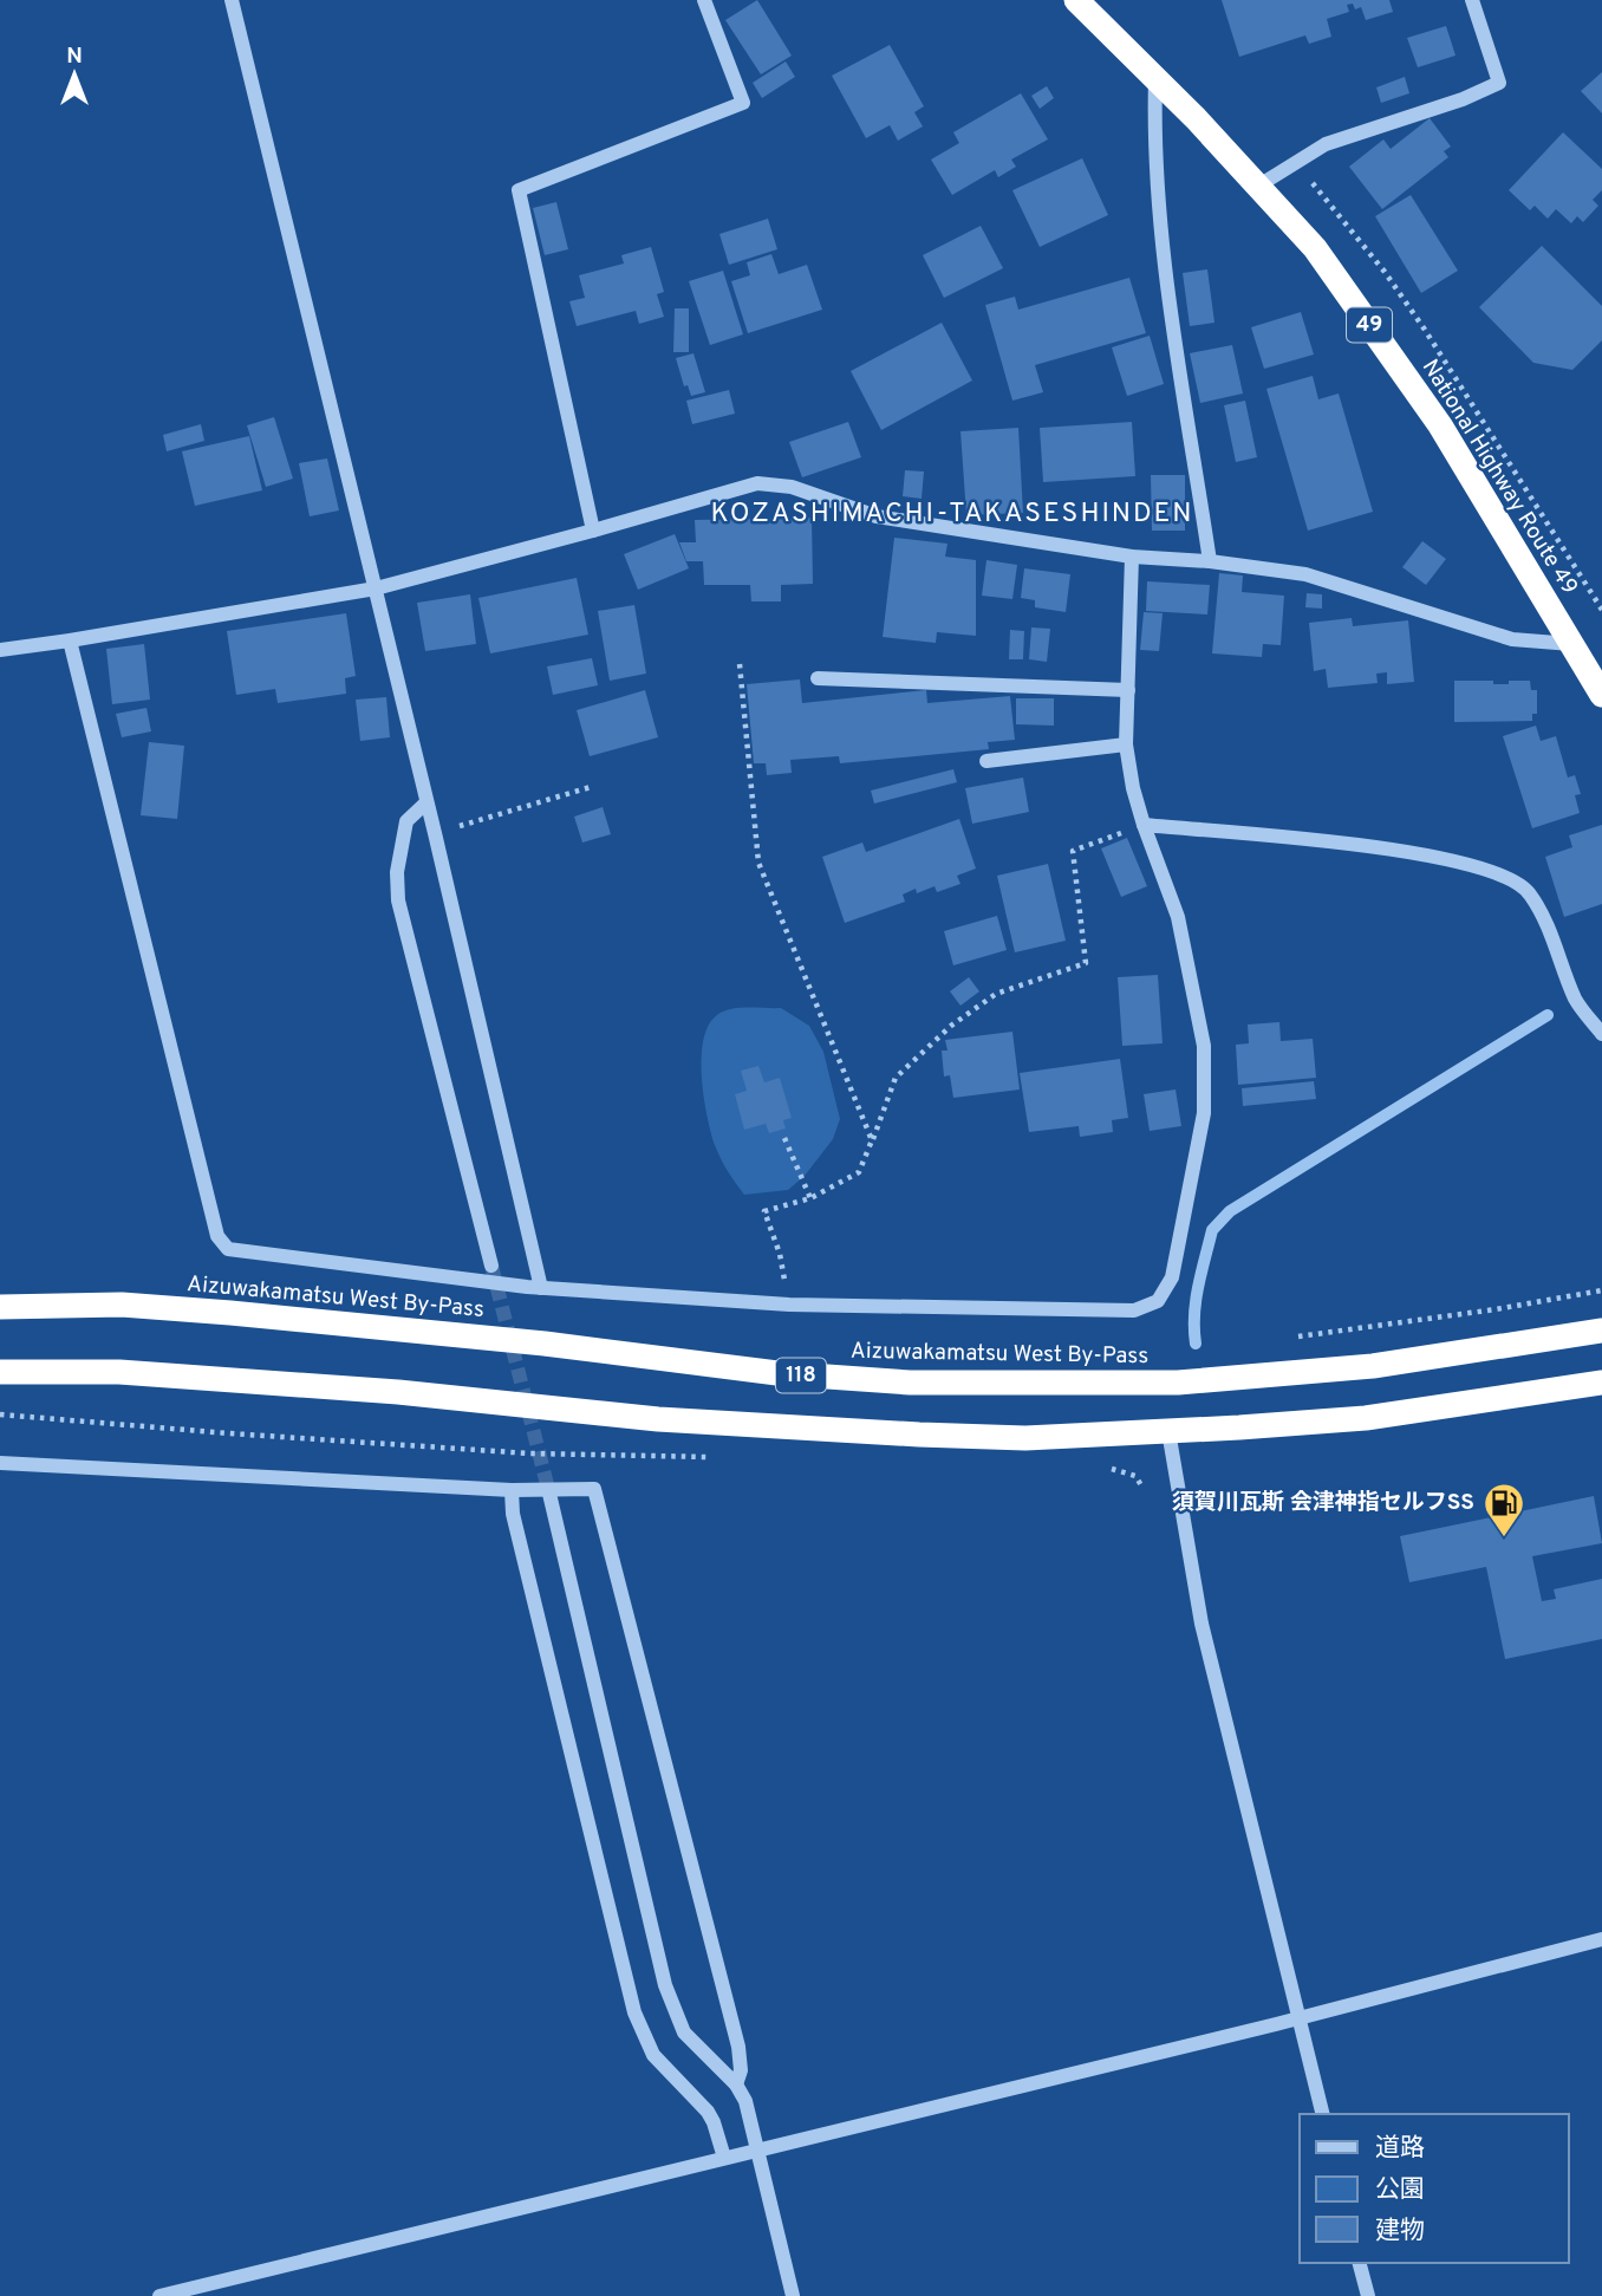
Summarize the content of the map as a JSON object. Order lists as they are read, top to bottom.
{
  "streets": {
    "highway": [
      "49",
      "National Highway Route 49",
      "Aizuwakamatsu West By-Pass",
      "118"
    ]
  },
  "districts": ["KOZASHIMACHI-TAKASESHINDEN"],
  "places": {
    "fuel station": ["須賀川瓦斯 会津神指セルフSS"]
  },
  "legend": ["道路", "公園", "建物"],
  "north": "top"
}
